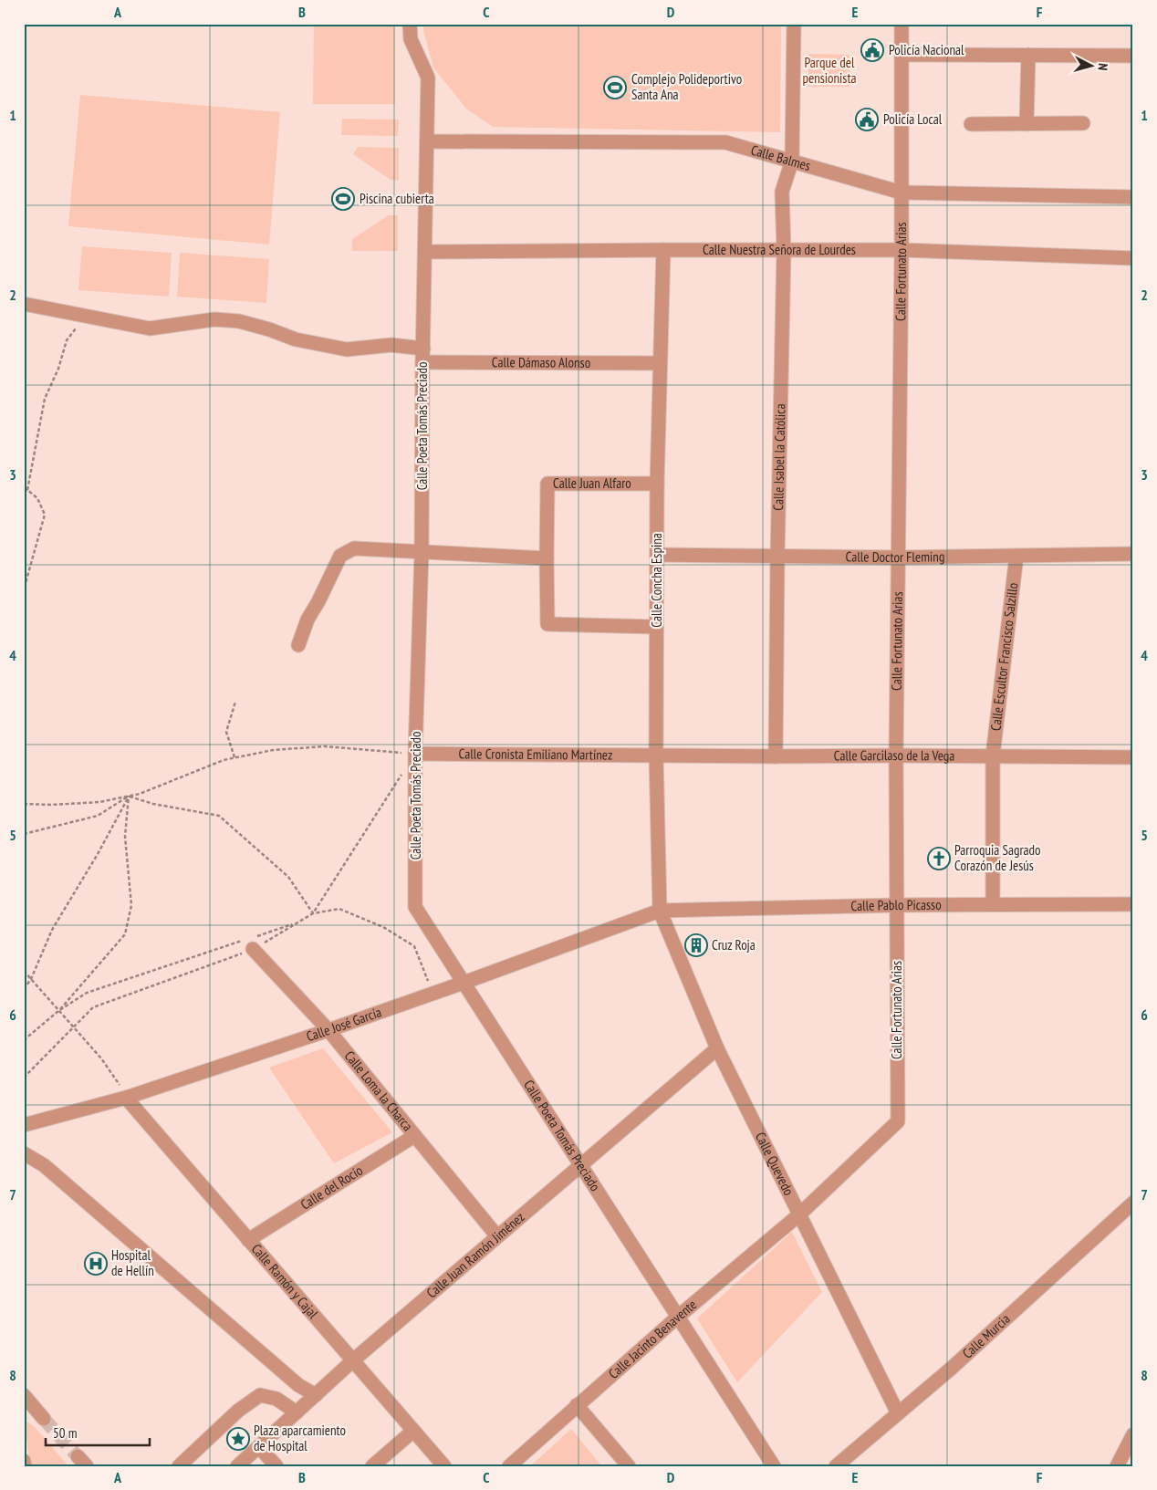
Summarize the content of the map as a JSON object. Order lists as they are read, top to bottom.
{
  "streets": {
    "street": [
      "Calle Balmes",
      "Calle Nuestra Señora de Lourdes",
      "Calle Fortunato Arias",
      "Calle Dámaso Alonso",
      "Calle Poeta Tomás Preciado",
      "Calle Isabel la Católica",
      "Calle Juan Alfaro",
      "Calle Doctor Fleming",
      "Calle Concha Espina",
      "Calle Escultor Francisco Salzillo",
      "Calle Cronista Emiliano Martínez",
      "Calle Garcilaso de la Vega",
      "Calle Pablo Picasso",
      "Calle José García",
      "Calle Loma la Charca",
      "Calle Quevedo",
      "Calle del Rocío",
      "Calle Juan Ramón Jiménez",
      "Calle Ramón y Cajal",
      "Calle Murcia",
      "Calle Jacinto Benavente"
    ]
  },
  "crossings": [
    ["Calle Balmes", "Calle Fortunato Arias"],
    ["Calle Balmes", "Calle Poeta Tomás Preciado"],
    ["Calle Balmes", "Calle Isabel la Católica"],
    ["Calle Nuestra Señora de Lourdes", "Calle Fortunato Arias"],
    ["Calle Nuestra Señora de Lourdes", "Calle Poeta Tomás Preciado"],
    ["Calle Nuestra Señora de Lourdes", "Calle Isabel la Católica"],
    ["Calle Nuestra Señora de Lourdes", "Calle Concha Espina"],
    ["Calle Fortunato Arias", "Calle Doctor Fleming"],
    ["Calle Fortunato Arias", "Calle Garcilaso de la Vega"],
    ["Calle Fortunato Arias", "Calle Pablo Picasso"],
    ["Calle Fortunato Arias", "Calle Quevedo"],
    ["Calle Fortunato Arias", "Calle Jacinto Benavente"],
    ["Calle Dámaso Alonso", "Calle Poeta Tomás Preciado"],
    ["Calle Dámaso Alonso", "Calle Concha Espina"],
    ["Calle Poeta Tomás Preciado", "Calle Cronista Emiliano Martínez"],
    ["Calle Poeta Tomás Preciado", "Calle José García"],
    ["Calle Poeta Tomás Preciado", "Calle Juan Ramón Jiménez"],
    ["Calle Poeta Tomás Preciado", "Calle Jacinto Benavente"],
    ["Calle Isabel la Católica", "Calle Doctor Fleming"],
    ["Calle Isabel la Católica", "Calle Garcilaso de la Vega"],
    ["Calle Juan Alfaro", "Calle Concha Espina"],
    ["Calle Doctor Fleming", "Calle Concha Espina"],
    ["Calle Doctor Fleming", "Calle Escultor Francisco Salzillo"],
    ["Calle Concha Espina", "Calle Cronista Emiliano Martínez"],
    ["Calle Concha Espina", "Calle Garcilaso de la Vega"],
    ["Calle Concha Espina", "Calle Pablo Picasso"],
    ["Calle Concha Espina", "Calle José García"],
    ["Calle Concha Espina", "Calle Quevedo"],
    ["Calle Escultor Francisco Salzillo", "Calle Garcilaso de la Vega"],
    ["Calle Escultor Francisco Salzillo", "Calle Pablo Picasso"],
    ["Calle Cronista Emiliano Martínez", "Calle Garcilaso de la Vega"],
    ["Calle Pablo Picasso", "Calle José García"],
    ["Calle Pablo Picasso", "Calle Quevedo"],
    ["Calle José García", "Calle Loma la Charca"],
    ["Calle José García", "Calle Quevedo"],
    ["Calle José García", "Calle Ramón y Cajal"],
    ["Calle Loma la Charca", "Calle del Rocío"],
    ["Calle Loma la Charca", "Calle Juan Ramón Jiménez"],
    ["Calle Quevedo", "Calle Juan Ramón Jiménez"],
    ["Calle Quevedo", "Calle Murcia"],
    ["Calle Quevedo", "Calle Jacinto Benavente"],
    ["Calle del Rocío", "Calle Ramón y Cajal"],
    ["Calle Juan Ramón Jiménez", "Calle Ramón y Cajal"]
  ],
  "parks": ["Parque del pensionista"],
  "places": {
    "public building": ["Policía Nacional", "Policía Local"],
    "sports": ["Complejo Polideportivo Santa Ana", "Piscina cubierta"],
    "church": ["Parroquia Sagrado Corazón de Jesús"],
    "building": ["Cruz Roja"],
    "hospital": ["Hospital de Hellín"],
    "place": ["Plaza aparcamiento de Hospital"]
  },
  "scale_bar": "50 m",
  "north": "right",
  "grid": {
    "columns": [
      "A",
      "B",
      "C",
      "D",
      "E",
      "F"
    ],
    "rows": [
      "1",
      "2",
      "3",
      "4",
      "5",
      "6",
      "7",
      "8"
    ]
  }
}
